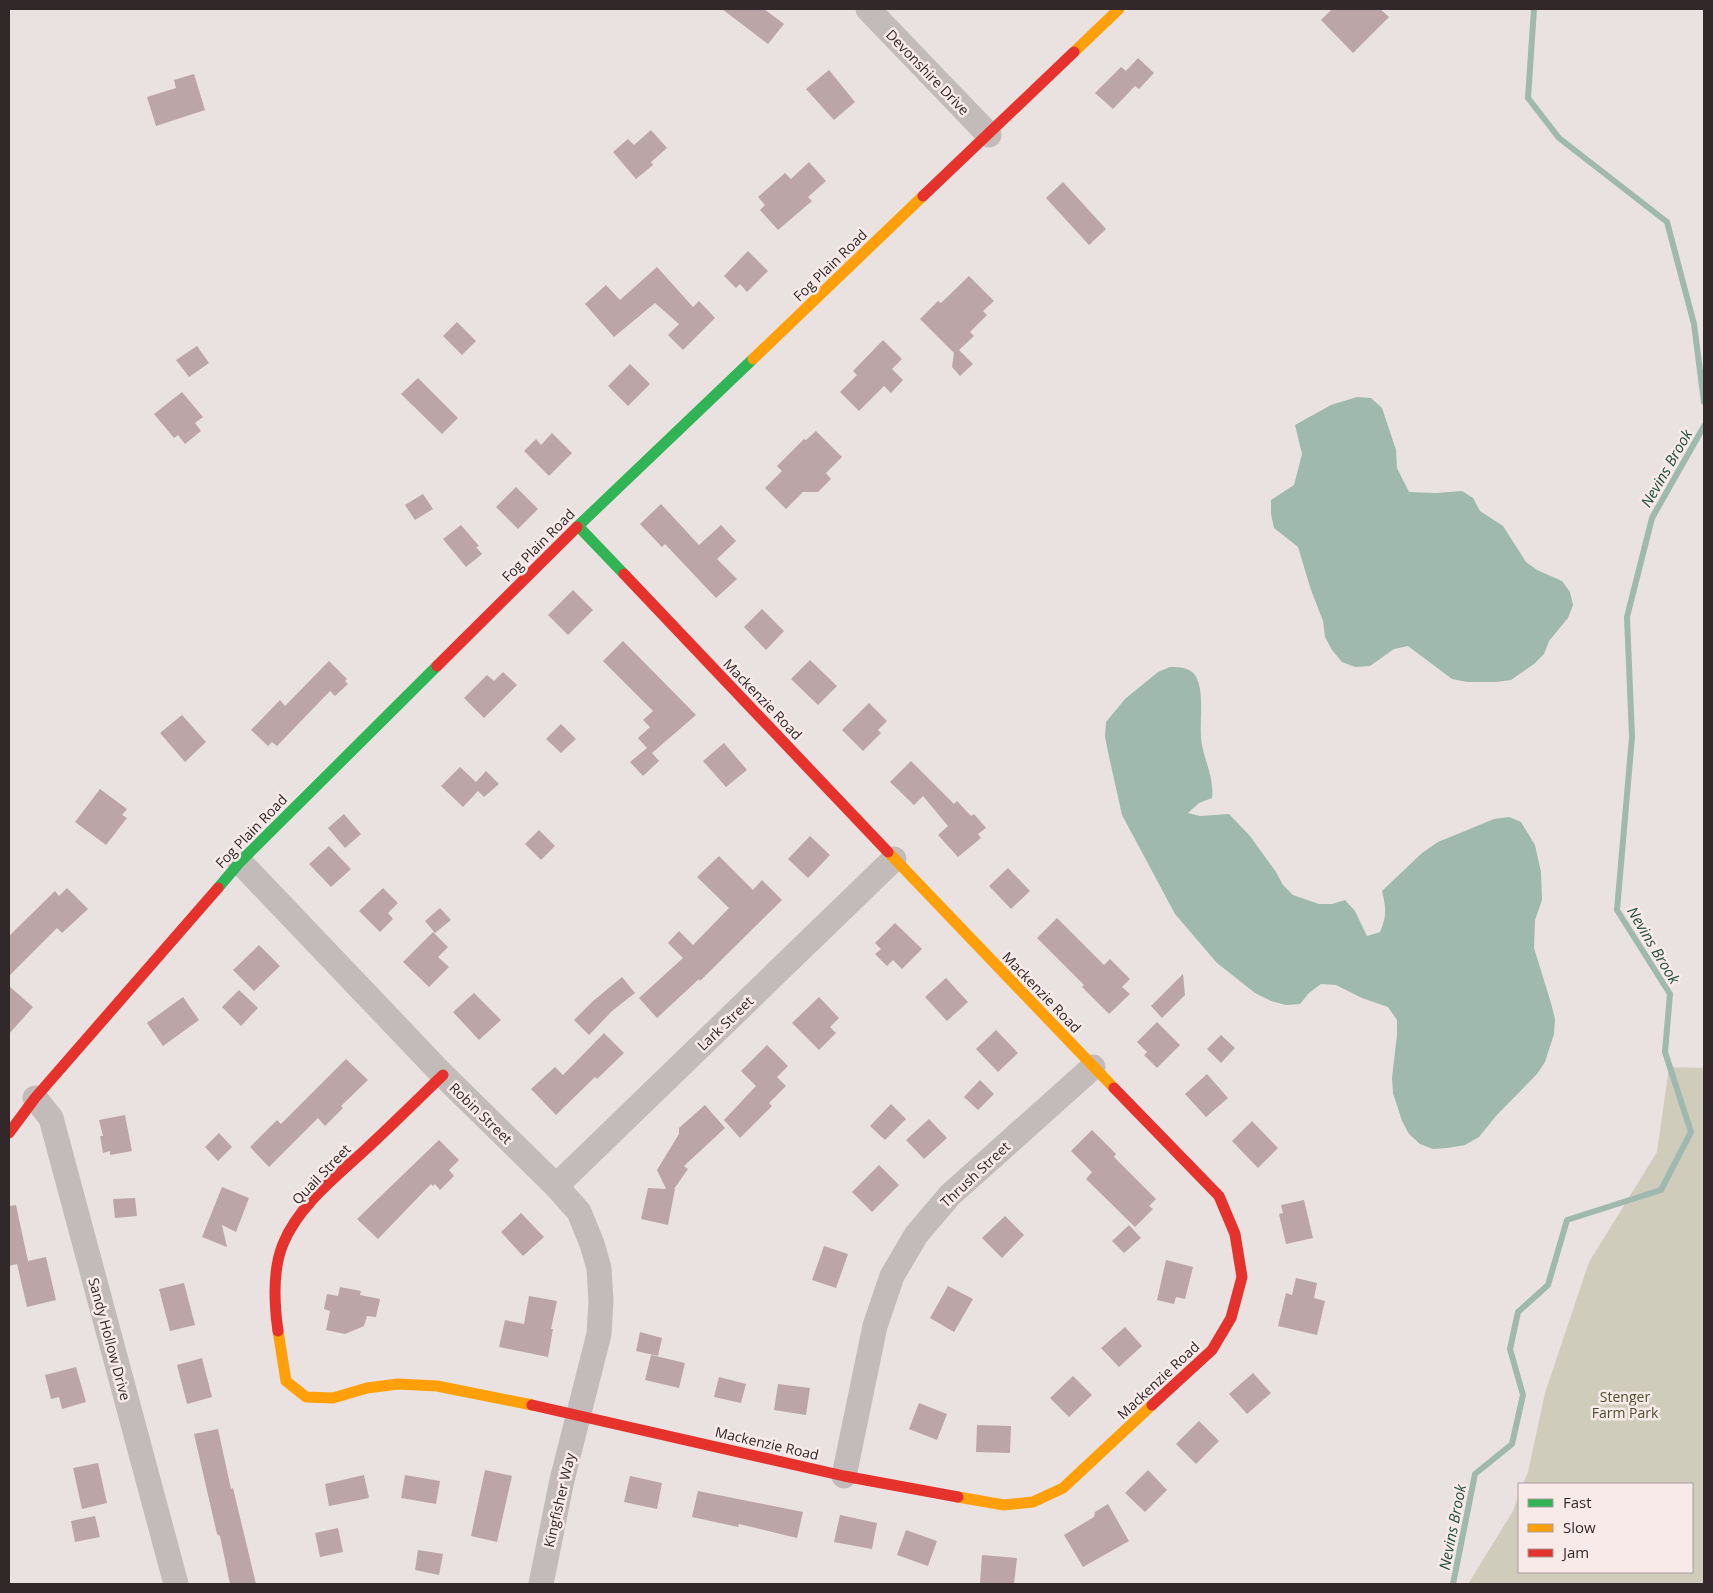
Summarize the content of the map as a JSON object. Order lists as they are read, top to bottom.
{
  "streets": {
    "street": [
      "Devonshire Drive",
      "Fog Plain Road",
      "Mackenzie Road",
      "Lark Street",
      "Robin Street",
      "Quail Street",
      "Thrush Street",
      "Sandy Hollow Drive",
      "Kingfisher Way"
    ]
  },
  "crossings": [
    ["Devonshire Drive", "Fog Plain Road"],
    ["Fog Plain Road", "Mackenzie Road"],
    ["Fog Plain Road", "Robin Street"],
    ["Fog Plain Road", "Sandy Hollow Drive"],
    ["Mackenzie Road", "Lark Street"],
    ["Mackenzie Road", "Robin Street"],
    ["Mackenzie Road", "Quail Street"],
    ["Mackenzie Road", "Thrush Street"],
    ["Mackenzie Road", "Kingfisher Way"],
    ["Lark Street", "Robin Street"],
    ["Robin Street", "Quail Street"],
    ["Robin Street", "Kingfisher Way"]
  ],
  "water": ["Nevins Brook"],
  "parks": ["Stenger Farm Park"],
  "legend": ["Fast", "Slow", "Jam"]
}
